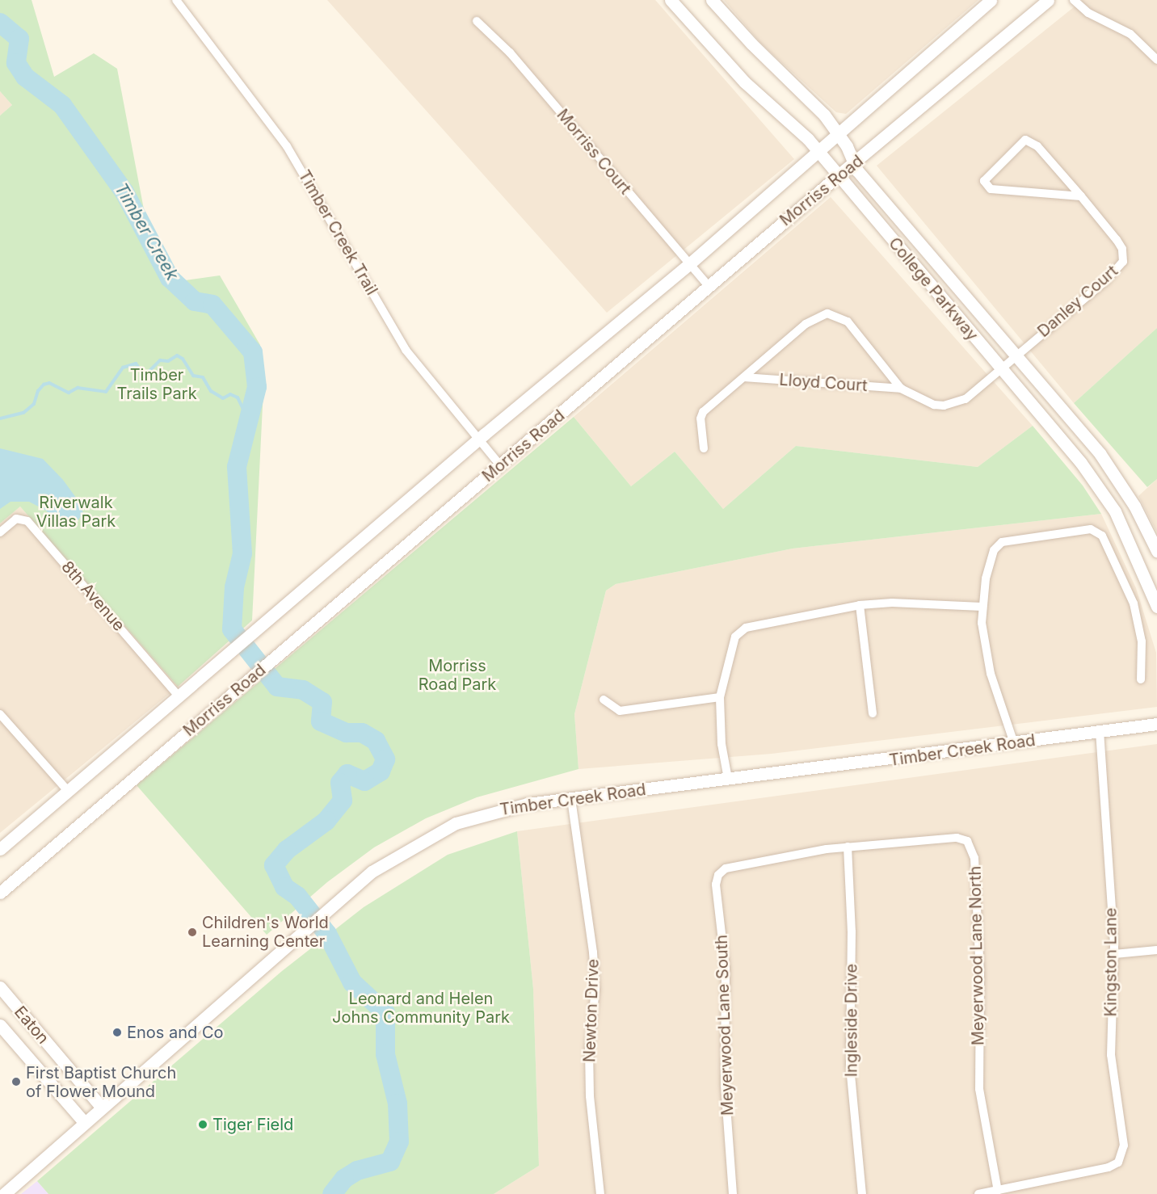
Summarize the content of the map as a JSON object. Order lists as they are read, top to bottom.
{
  "streets": {
    "main road": [
      "Morriss Road",
      "College Parkway",
      "Timber Creek Road",
      "Eaton"
    ],
    "street": [
      "Morriss Court",
      "Timber Creek Trail",
      "Danley Court",
      "Lloyd Court",
      "8th Avenue",
      "Meyerwood Lane North",
      "Kingston Lane",
      "Newton Drive",
      "Ingleside Drive",
      "Meyerwood Lane South"
    ]
  },
  "crossings": [
    ["Morriss Court", "Morriss Road"],
    ["Morriss Road", "Timber Creek Trail"],
    ["Morriss Road", "College Parkway"],
    ["Morriss Road", "8th Avenue"],
    ["College Parkway", "Danley Court"],
    ["College Parkway", "Lloyd Court"],
    ["Danley Court", "Lloyd Court"],
    ["Timber Creek Road", "Kingston Lane"],
    ["Timber Creek Road", "Newton Drive"],
    ["Timber Creek Road", "Eaton"],
    ["Meyerwood Lane North", "Kingston Lane"],
    ["Meyerwood Lane North", "Ingleside Drive"],
    ["Meyerwood Lane North", "Meyerwood Lane South"],
    ["Ingleside Drive", "Meyerwood Lane South"]
  ],
  "water": ["Timber Creek"],
  "parks": [
    "Timber Trails Park",
    "Riverwalk Villas Park",
    "Morriss Road Park",
    "Leonard and Helen Johns Community Park"
  ],
  "places": [
    "Children's World Learning Center",
    "Enos and Co",
    "First Baptist Church of Flower Mound",
    "Tiger Field"
  ]
}
